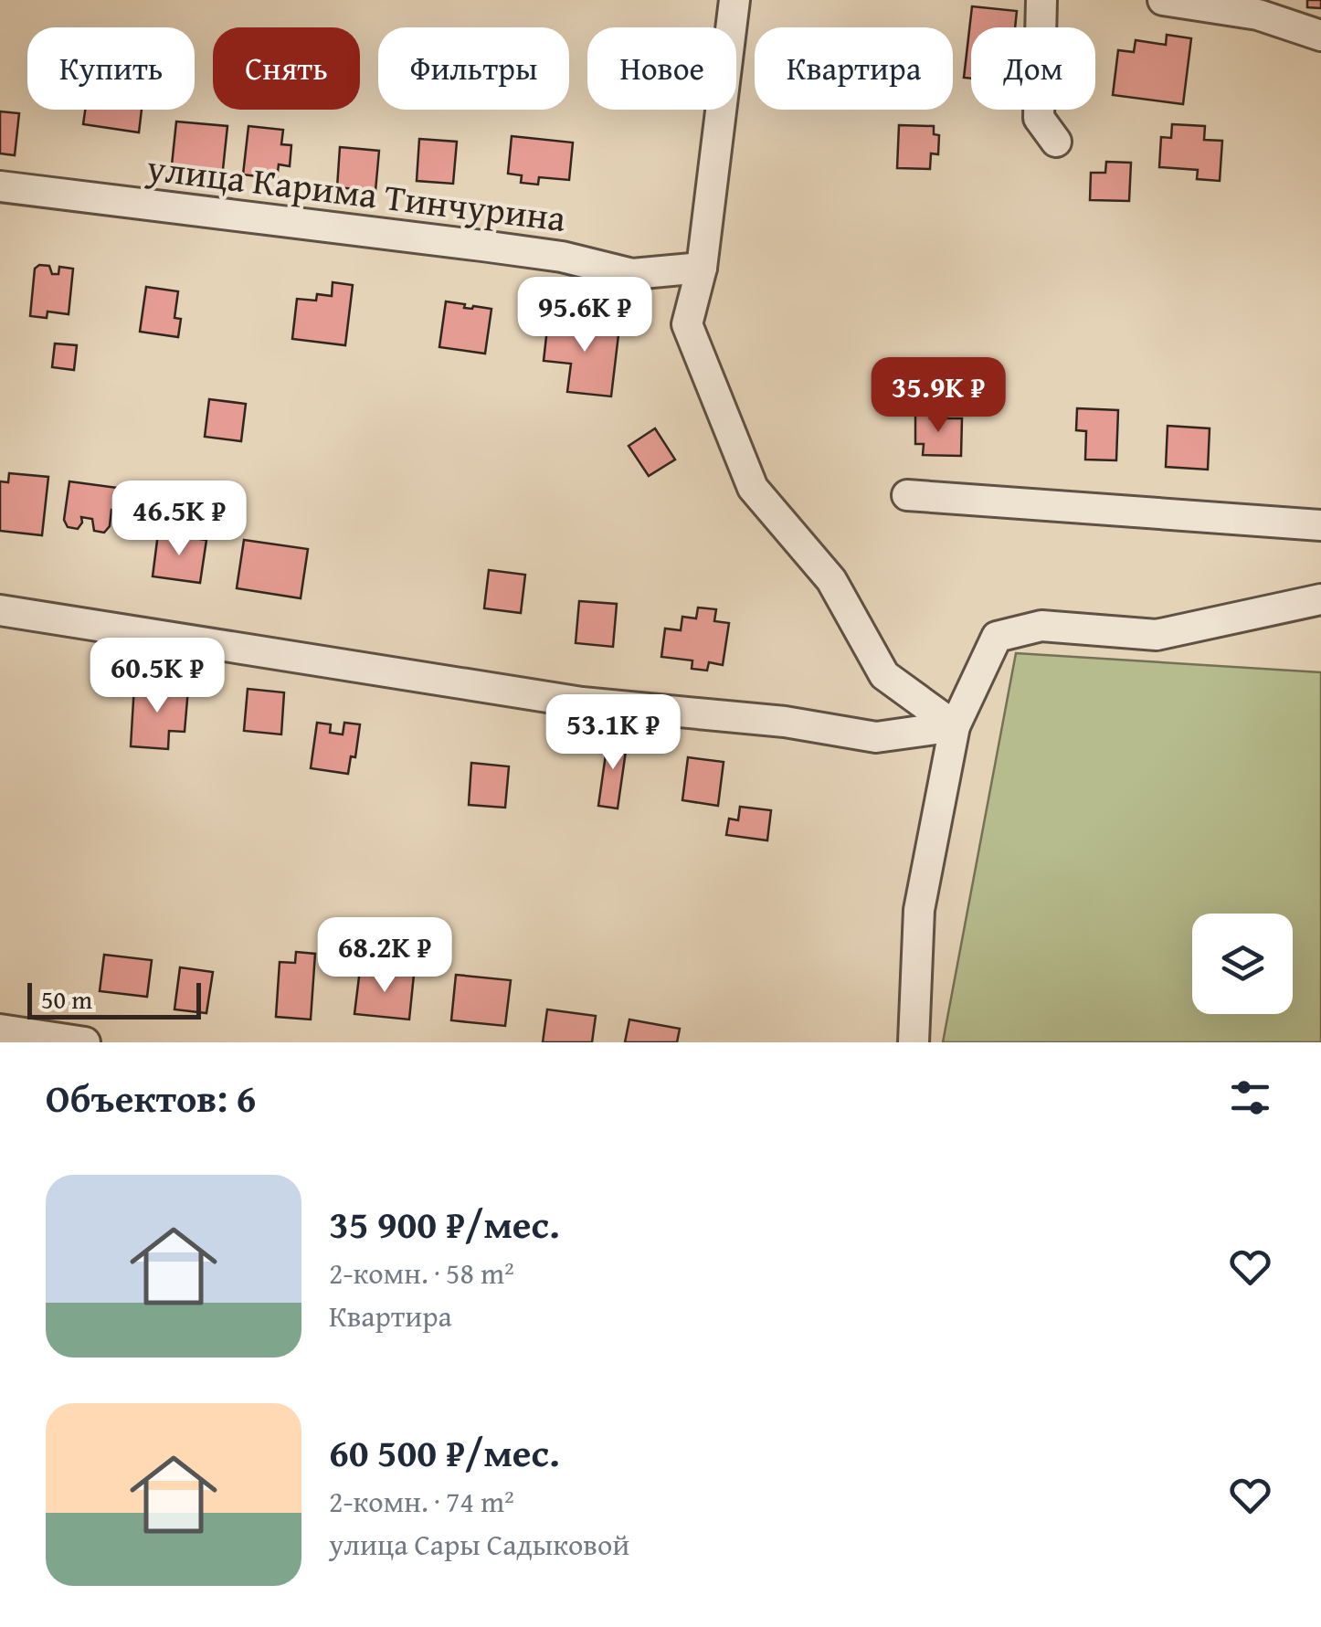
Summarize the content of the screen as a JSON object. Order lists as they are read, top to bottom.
{
  "streets": {
    "street": ["улица Карима Тинчурина"]
  },
  "scale_bar": "50 m",
  "page": {
    "chip": [
      "Купить",
      "Снять",
      "Фильтры",
      "Новое",
      "Квартира",
      "Дом"
    ],
    "price": [
      "95.6K ₽",
      "35.9K ₽",
      "46.5K ₽",
      "60.5K ₽",
      "53.1K ₽",
      "68.2K ₽"
    ],
    "scale": "50 m",
    "heading": "Объектов: 6",
    "list": [
      {
        "name": "35 900 ₽/мес.",
        "note": "2-комн. · 58 m² · Квартира"
      },
      {
        "name": "60 500 ₽/мес.",
        "note": "2-комн. · 74 m² · улица Сары Садыковой"
      }
    ]
  }
}
